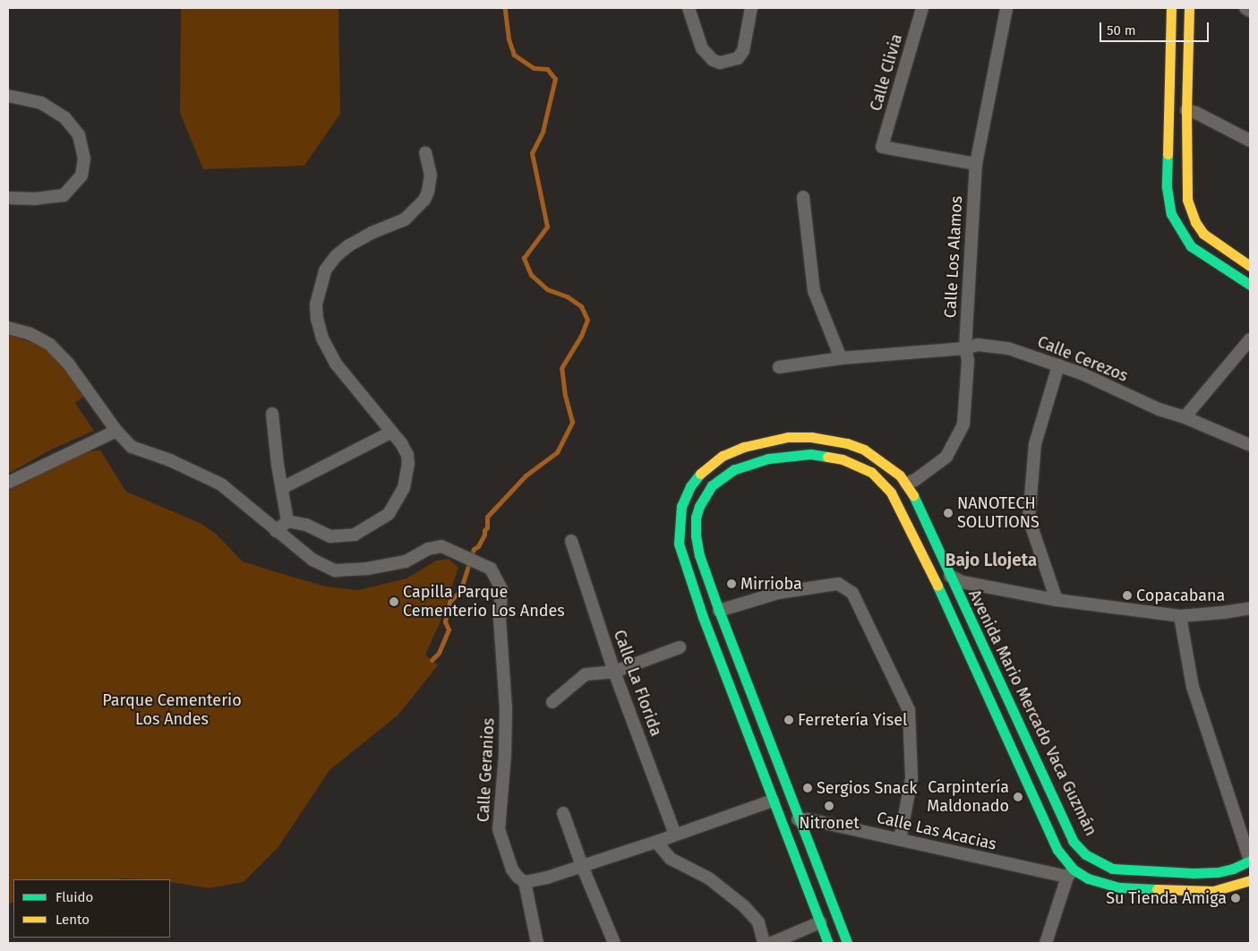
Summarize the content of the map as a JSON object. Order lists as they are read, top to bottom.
{
  "streets": {
    "main road": ["Avenida Mario Mercado Vaca Guzmán"],
    "street": [
      "Calle Clivia",
      "Calle Los Alamos",
      "Calle Cerezos",
      "Calle La Florida",
      "Calle Geranios",
      "Calle Las Acacias"
    ]
  },
  "crossings": [
    ["Calle Clivia", "Calle Los Alamos"],
    ["Calle Los Alamos", "Calle Cerezos"],
    ["Calle Los Alamos", "Avenida Mario Mercado Vaca Guzmán"],
    ["Avenida Mario Mercado Vaca Guzmán", "Calle Las Acacias"]
  ],
  "districts": ["Bajo Llojeta"],
  "parks": ["Parque Cementerio Los Andes"],
  "places": [
    "NANOTECH SOLUTIONS",
    "Mirrioba",
    "Copacabana",
    "Capilla Parque Cementerio Los Andes",
    "Ferretería Yisel",
    "Sergios Snack",
    "Carpintería Maldonado",
    "Nitronet",
    "Su Tienda Amiga"
  ],
  "legend": ["Fluido", "Lento"],
  "scale_bar": "50 m"
}
